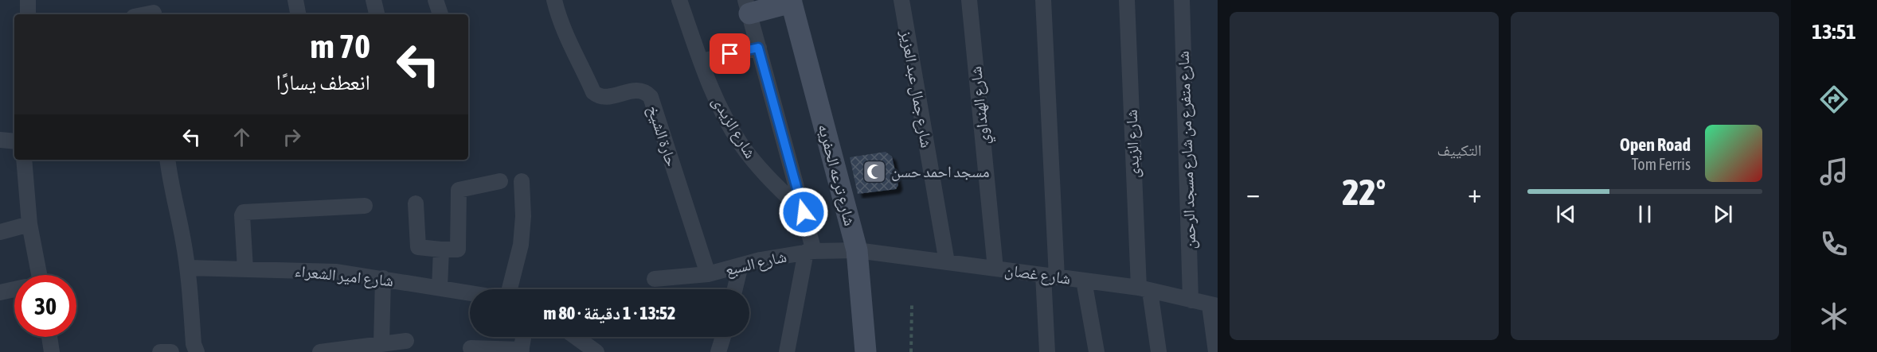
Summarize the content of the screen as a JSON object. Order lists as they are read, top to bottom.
{
  "streets": {
    "street": [
      "شارع جمال عبد العزيز",
      "شارع الهنداوي",
      "شارع الزيدى",
      "حارة الشيخ",
      "شارع متفرع من شارع مسجد الرحمن",
      "شارع ترعه الحفريه",
      "شارع السبع",
      "شارع غصان",
      "شارع امير الشعراء"
    ]
  },
  "crossings": [
    ["شارع جمال عبد العزيز", "شارع غصان"],
    ["شارع الهنداوي", "شارع غصان"],
    ["شارع الزيدى", "شارع غصان"],
    ["حارة الشيخ", "شارع السبع"],
    ["شارع متفرع من شارع مسجد الرحمن", "شارع غصان"],
    ["شارع ترعه الحفريه", "شارع السبع"],
    ["شارع ترعه الحفريه", "شارع غصان"],
    ["شارع السبع", "شارع غصان"]
  ],
  "places": {
    "mosque": ["مسجد احمد حسن"]
  },
  "page": {
    "tabs": "13:51",
    "tile": "التكييف",
    "turn": ["70 m", "انعطف يسارًا"],
    "song": ["Open Road", "Tom Ferris"],
    "heat": ["−", "22°", "+"],
    "limit": "30",
    "trip": "13:52 · 1 دقيقة · 80 m"
  }
}
